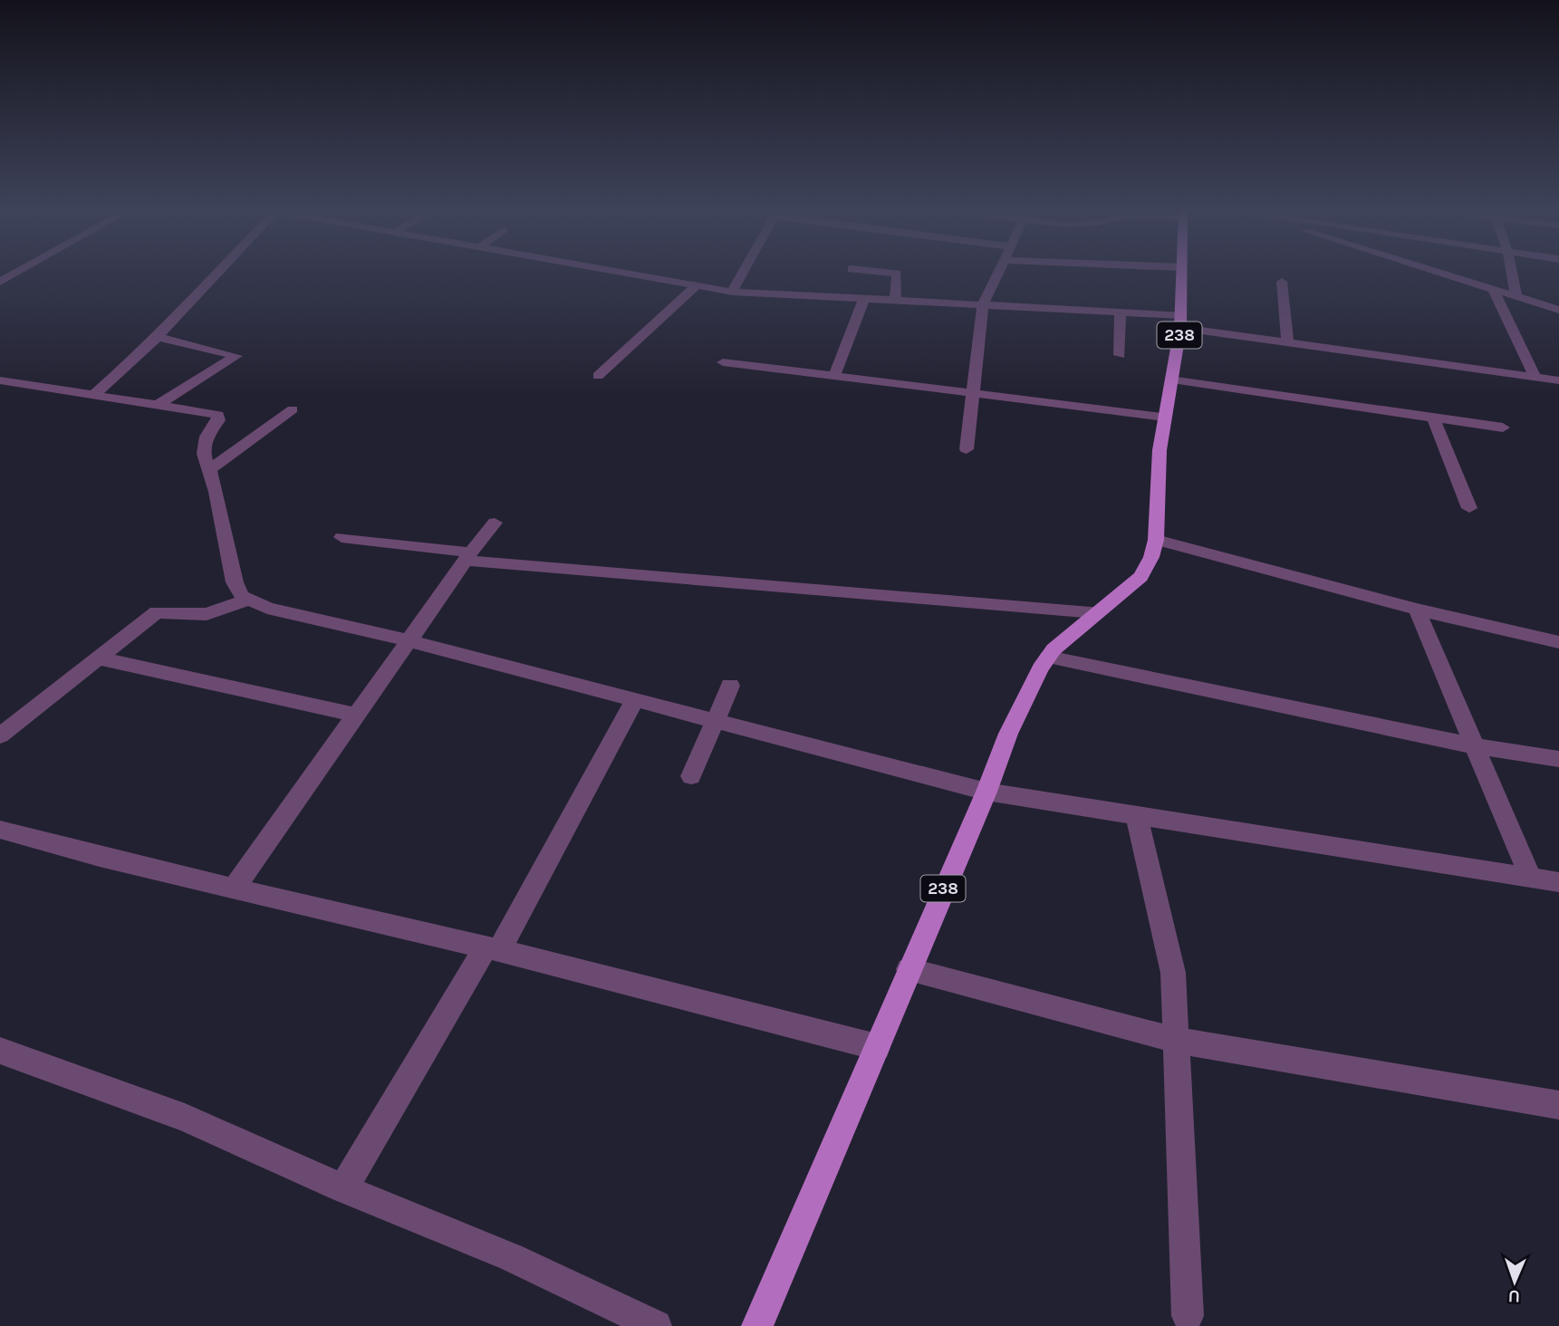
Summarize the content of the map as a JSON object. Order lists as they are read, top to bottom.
{
  "streets": {
    "main road": ["238"]
  },
  "north": "bottom"
}
